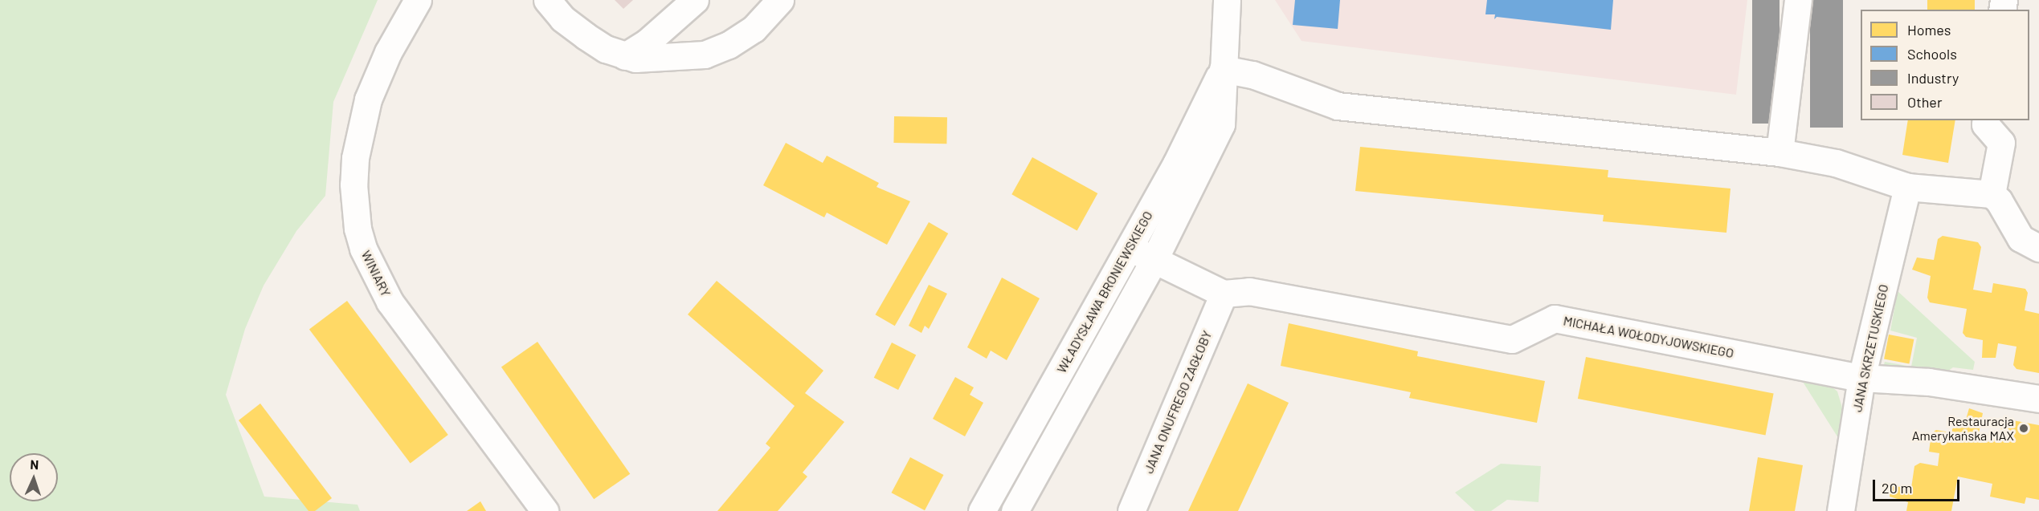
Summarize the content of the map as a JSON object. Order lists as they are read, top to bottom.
{
  "streets": {
    "street": [
      "WINIARY",
      "WŁADYSŁAWA BRONIEWSKIEGO",
      "MICHAŁA WOŁODYJOWSKIEGO",
      "JANA SKRZETUSKIEGO",
      "JANA ONUFREGO ZAGŁOBY"
    ]
  },
  "crossings": [
    ["MICHAŁA WOŁODYJOWSKIEGO", "JANA SKRZETUSKIEGO"],
    ["MICHAŁA WOŁODYJOWSKIEGO", "JANA ONUFREGO ZAGŁOBY"]
  ],
  "places": ["Restauracja Amerykańska MAX"],
  "legend": [
    "Homes",
    "Schools",
    "Industry",
    "Other"
  ],
  "scale_bar": "20 m",
  "north": "top"
}
